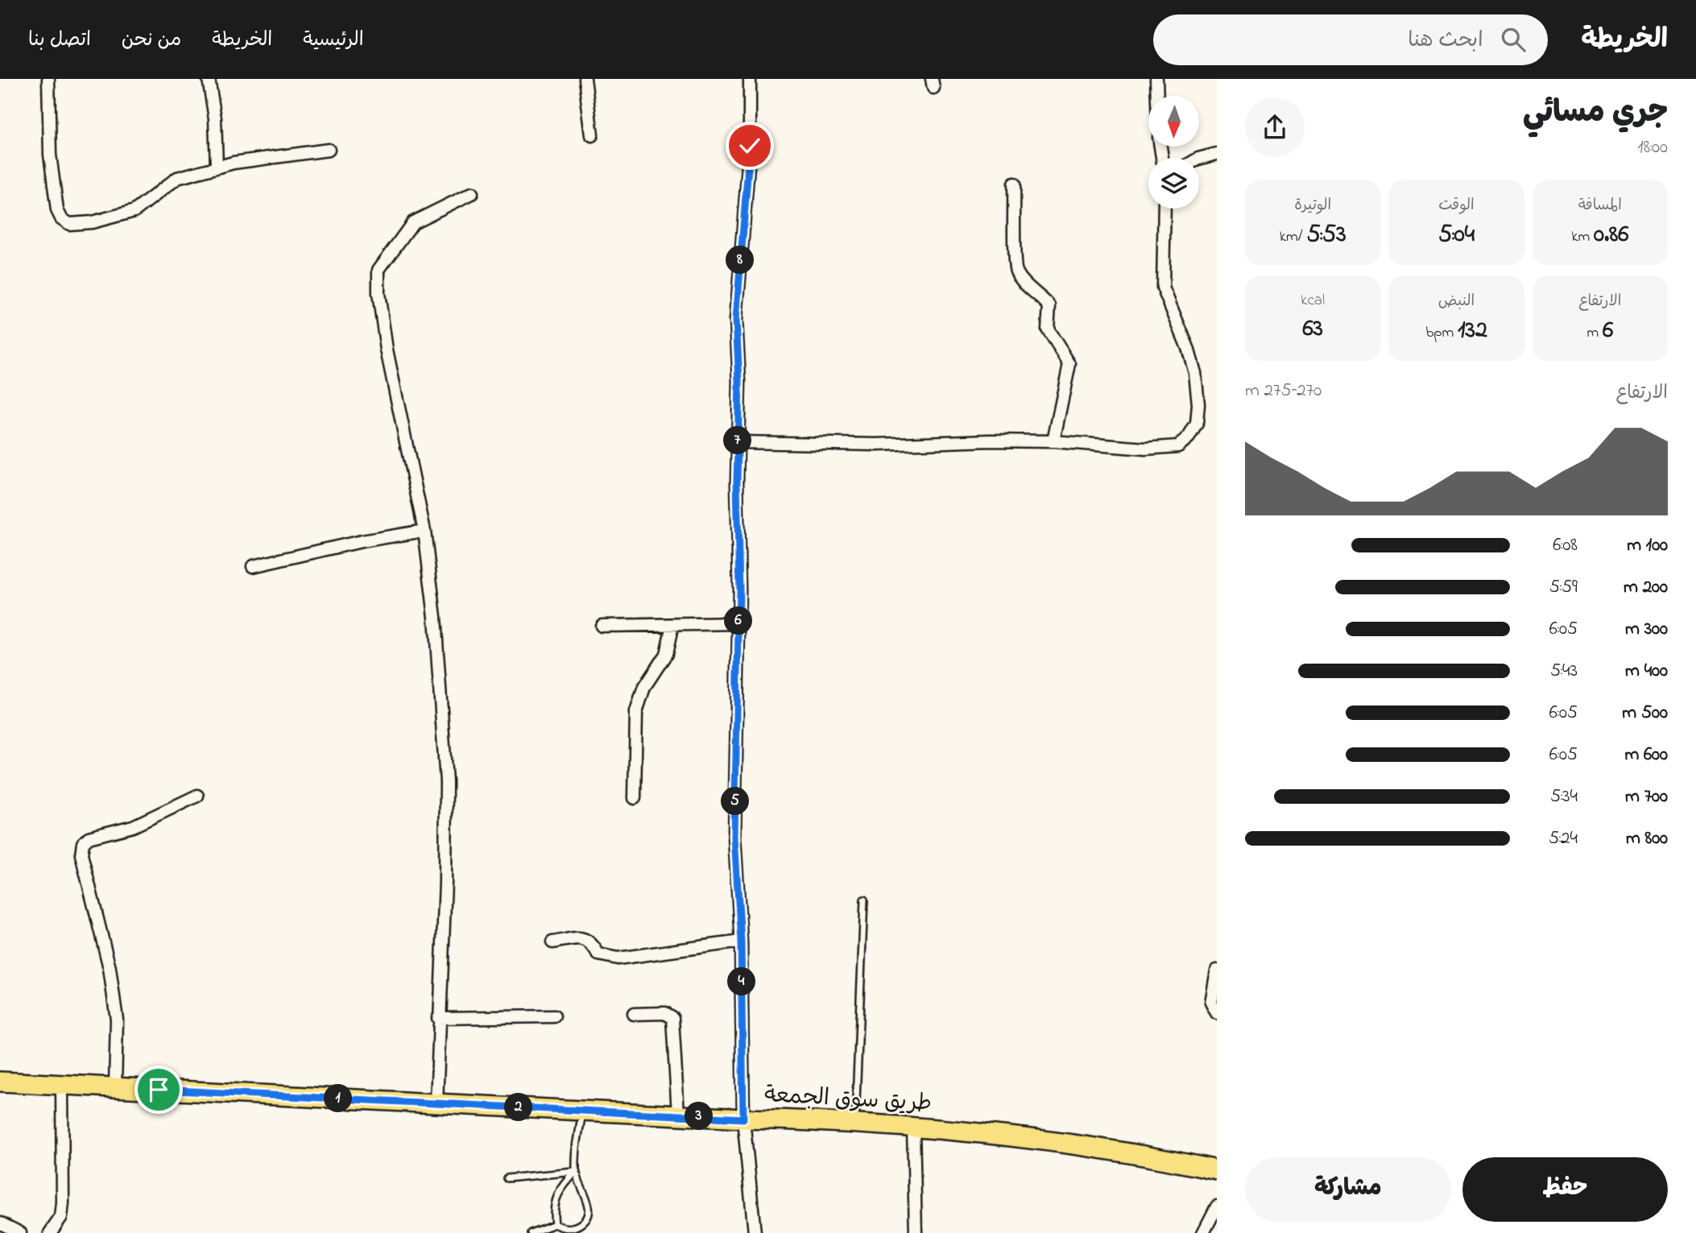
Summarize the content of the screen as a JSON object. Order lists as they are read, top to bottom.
{
  "streets": {
    "main road": ["طريق سوق الجمعة"]
  },
  "north": "bottom",
  "page": {
    "header": "الخريطة",
    "search": "ابحث هنا",
    "nav": [
      "الرئيسية",
      "الخريطة",
      "من نحن",
      "اتصل بنا"
    ],
    "heading": ["جري مسائي", "18:00"],
    "stats": [
      ["المسافة", "0.86 km"],
      ["الوقت", "5:04"],
      ["الوتيرة", "5:53 /km"],
      ["الارتفاع", "6 m"],
      ["النبض", "132 bpm"],
      ["kcal", "63"]
    ],
    "pins": [
      "8",
      "7",
      "6",
      "5",
      "4",
      "1",
      "2",
      "3"
    ],
    "chart": ["الارتفاع", "270–275 m"],
    "list": [
      {
        "name": "100 m",
        "note": "6:08"
      },
      {
        "name": "200 m",
        "note": "5:59"
      },
      {
        "name": "300 m",
        "note": "6:05"
      },
      {
        "name": "400 m",
        "note": "5:43"
      },
      {
        "name": "500 m",
        "note": "6:05"
      },
      {
        "name": "600 m",
        "note": "6:05"
      },
      {
        "name": "700 m",
        "note": "5:34"
      },
      {
        "name": "800 m",
        "note": "5:24"
      }
    ],
    "buttons": ["حفظ", "مشاركة"]
  }
}
